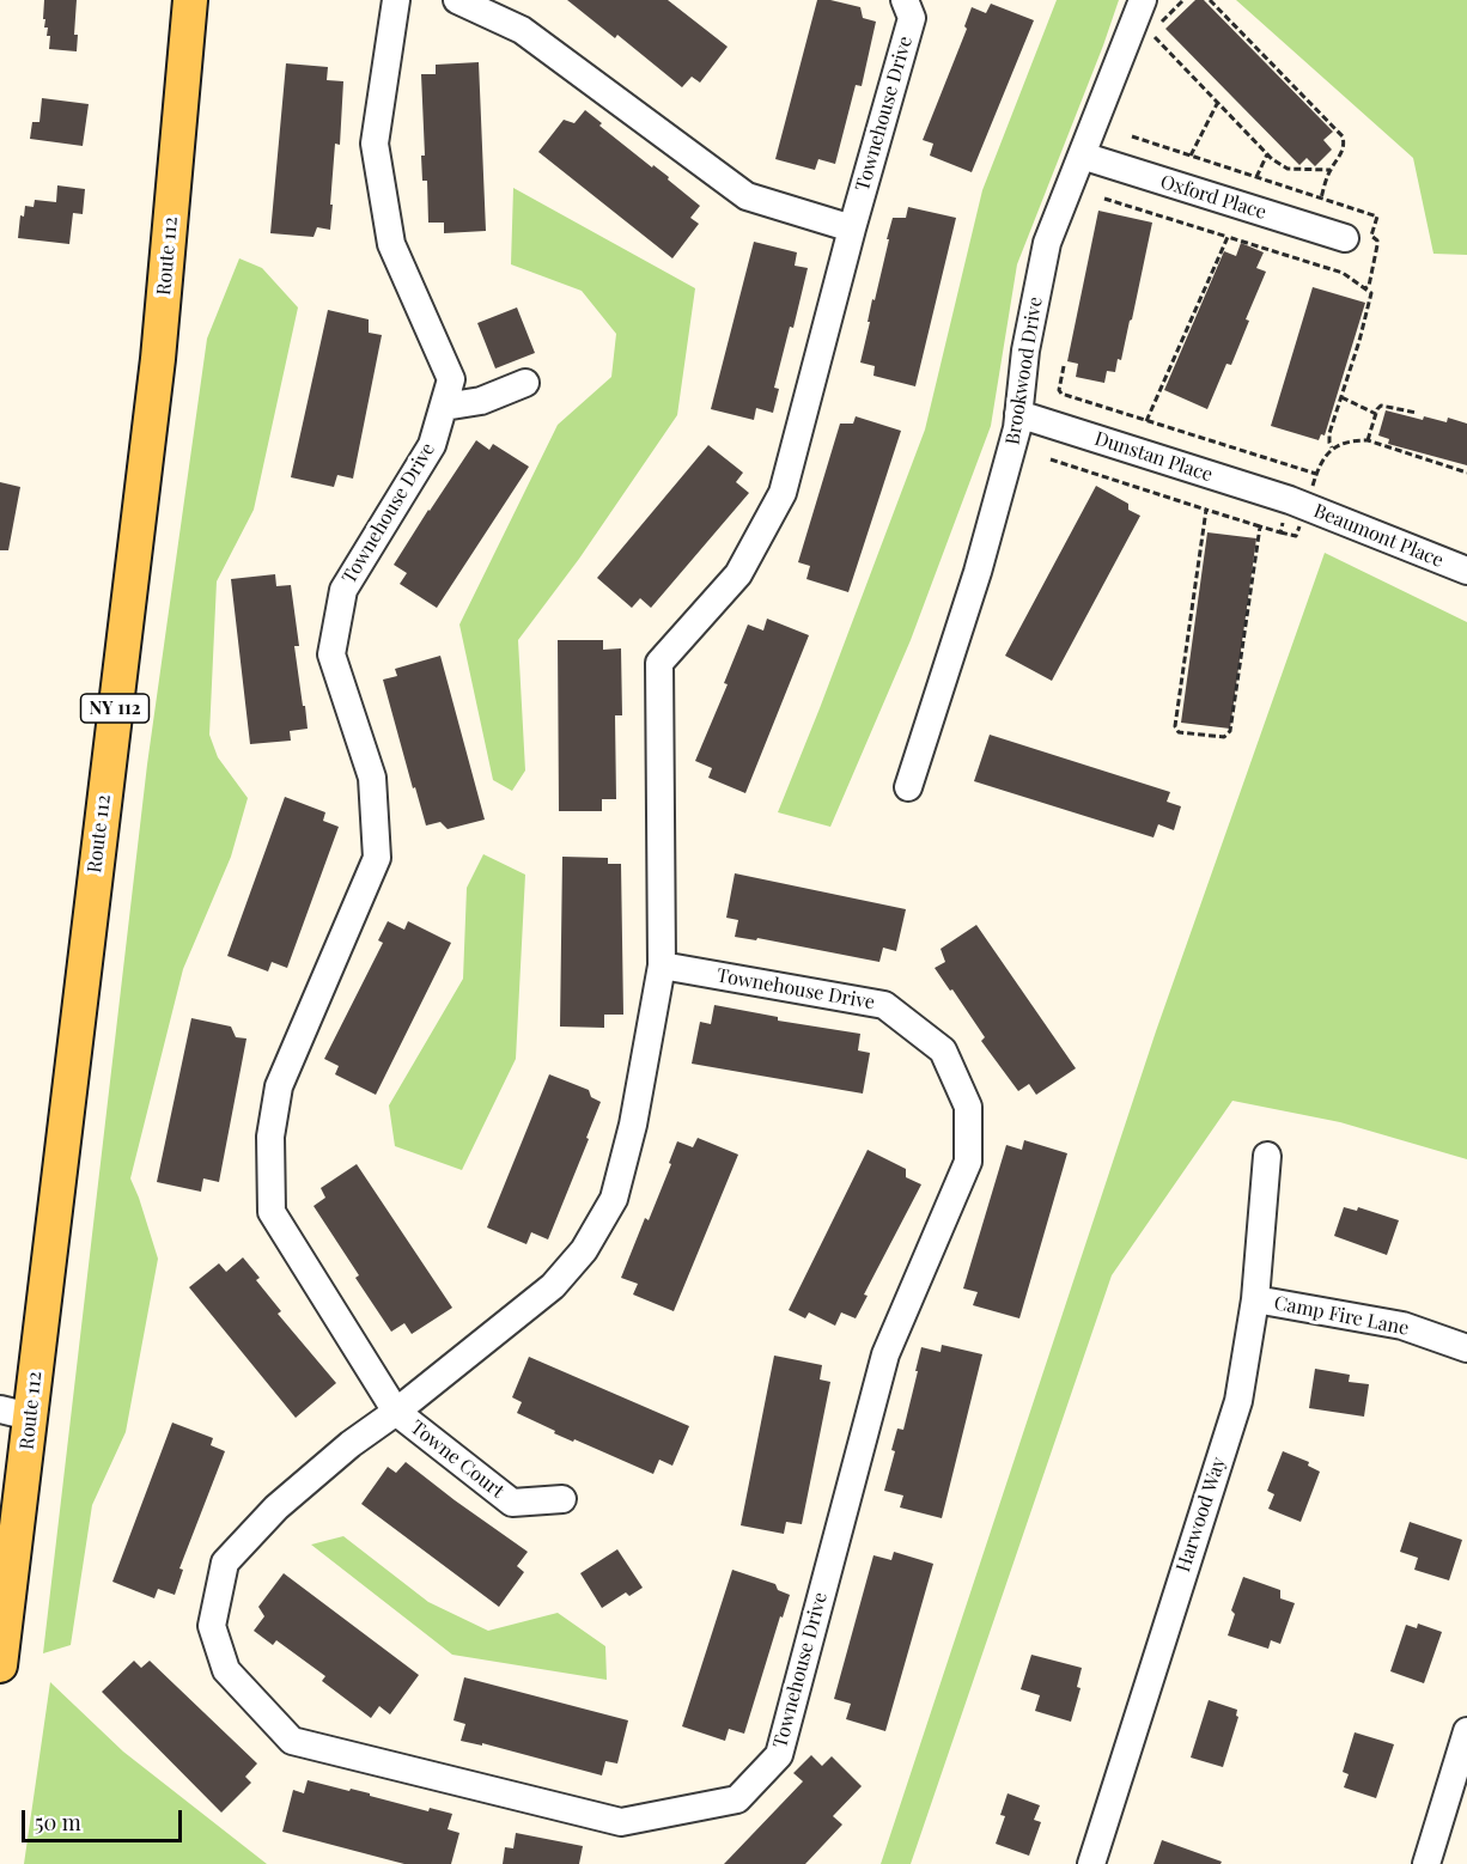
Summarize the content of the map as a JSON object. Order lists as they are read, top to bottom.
{
  "streets": {
    "main road": ["Route 112", "NY 112"],
    "street": [
      "Townehouse Drive",
      "Oxford Place",
      "Brookwood Drive",
      "Dunstan Place",
      "Beaumont Place",
      "Camp Fire Lane",
      "Towne Court",
      "Harwood Way"
    ]
  },
  "crossings": [
    ["Townehouse Drive", "Towne Court"],
    ["Oxford Place", "Brookwood Drive"],
    ["Brookwood Drive", "Dunstan Place"],
    ["Dunstan Place", "Beaumont Place"],
    ["Camp Fire Lane", "Harwood Way"]
  ],
  "scale_bar": "50 m"
}
